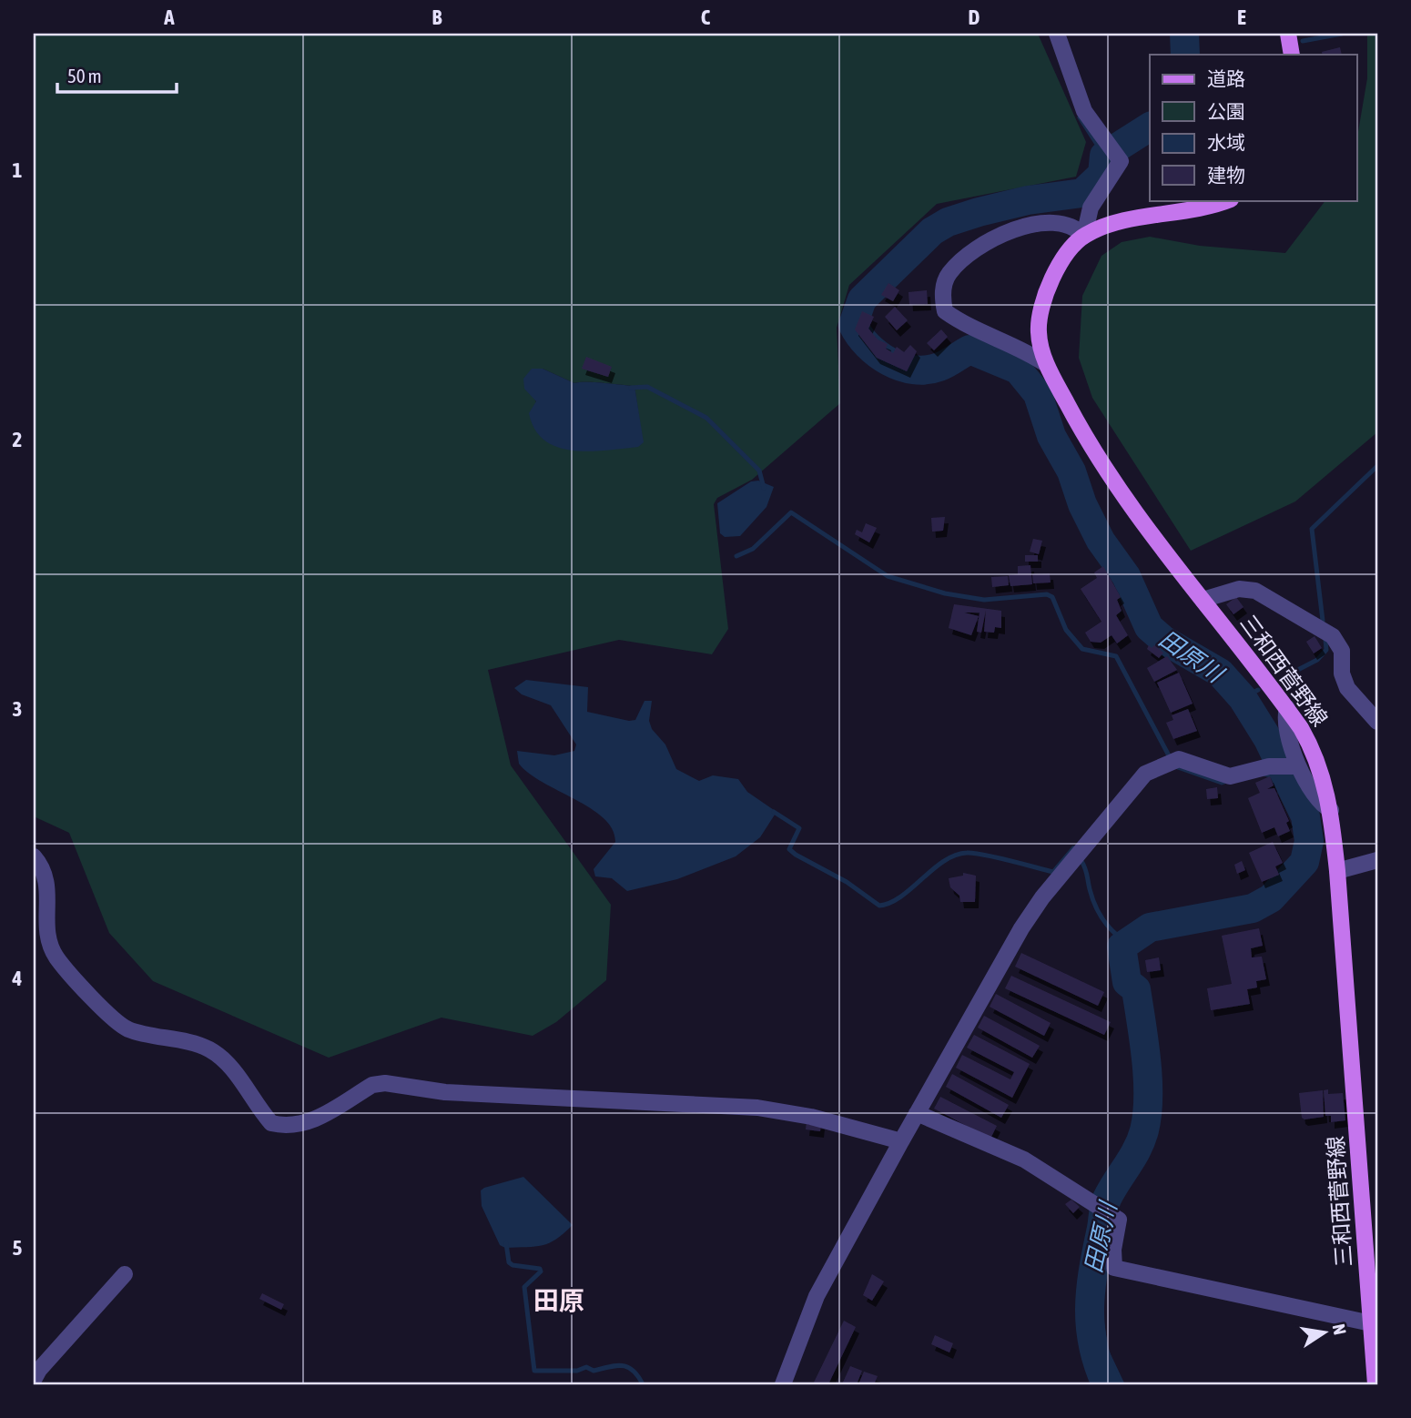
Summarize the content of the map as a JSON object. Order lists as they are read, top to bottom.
{
  "streets": {
    "main road": ["三和西菅野線"]
  },
  "districts": ["田原"],
  "water": ["田原川"],
  "legend": [
    "道路",
    "公園",
    "水域",
    "建物"
  ],
  "scale_bar": "50 m",
  "north": "right",
  "grid": {
    "columns": [
      "A",
      "B",
      "C",
      "D",
      "E"
    ],
    "rows": [
      "1",
      "2",
      "3",
      "4",
      "5"
    ]
  }
}
